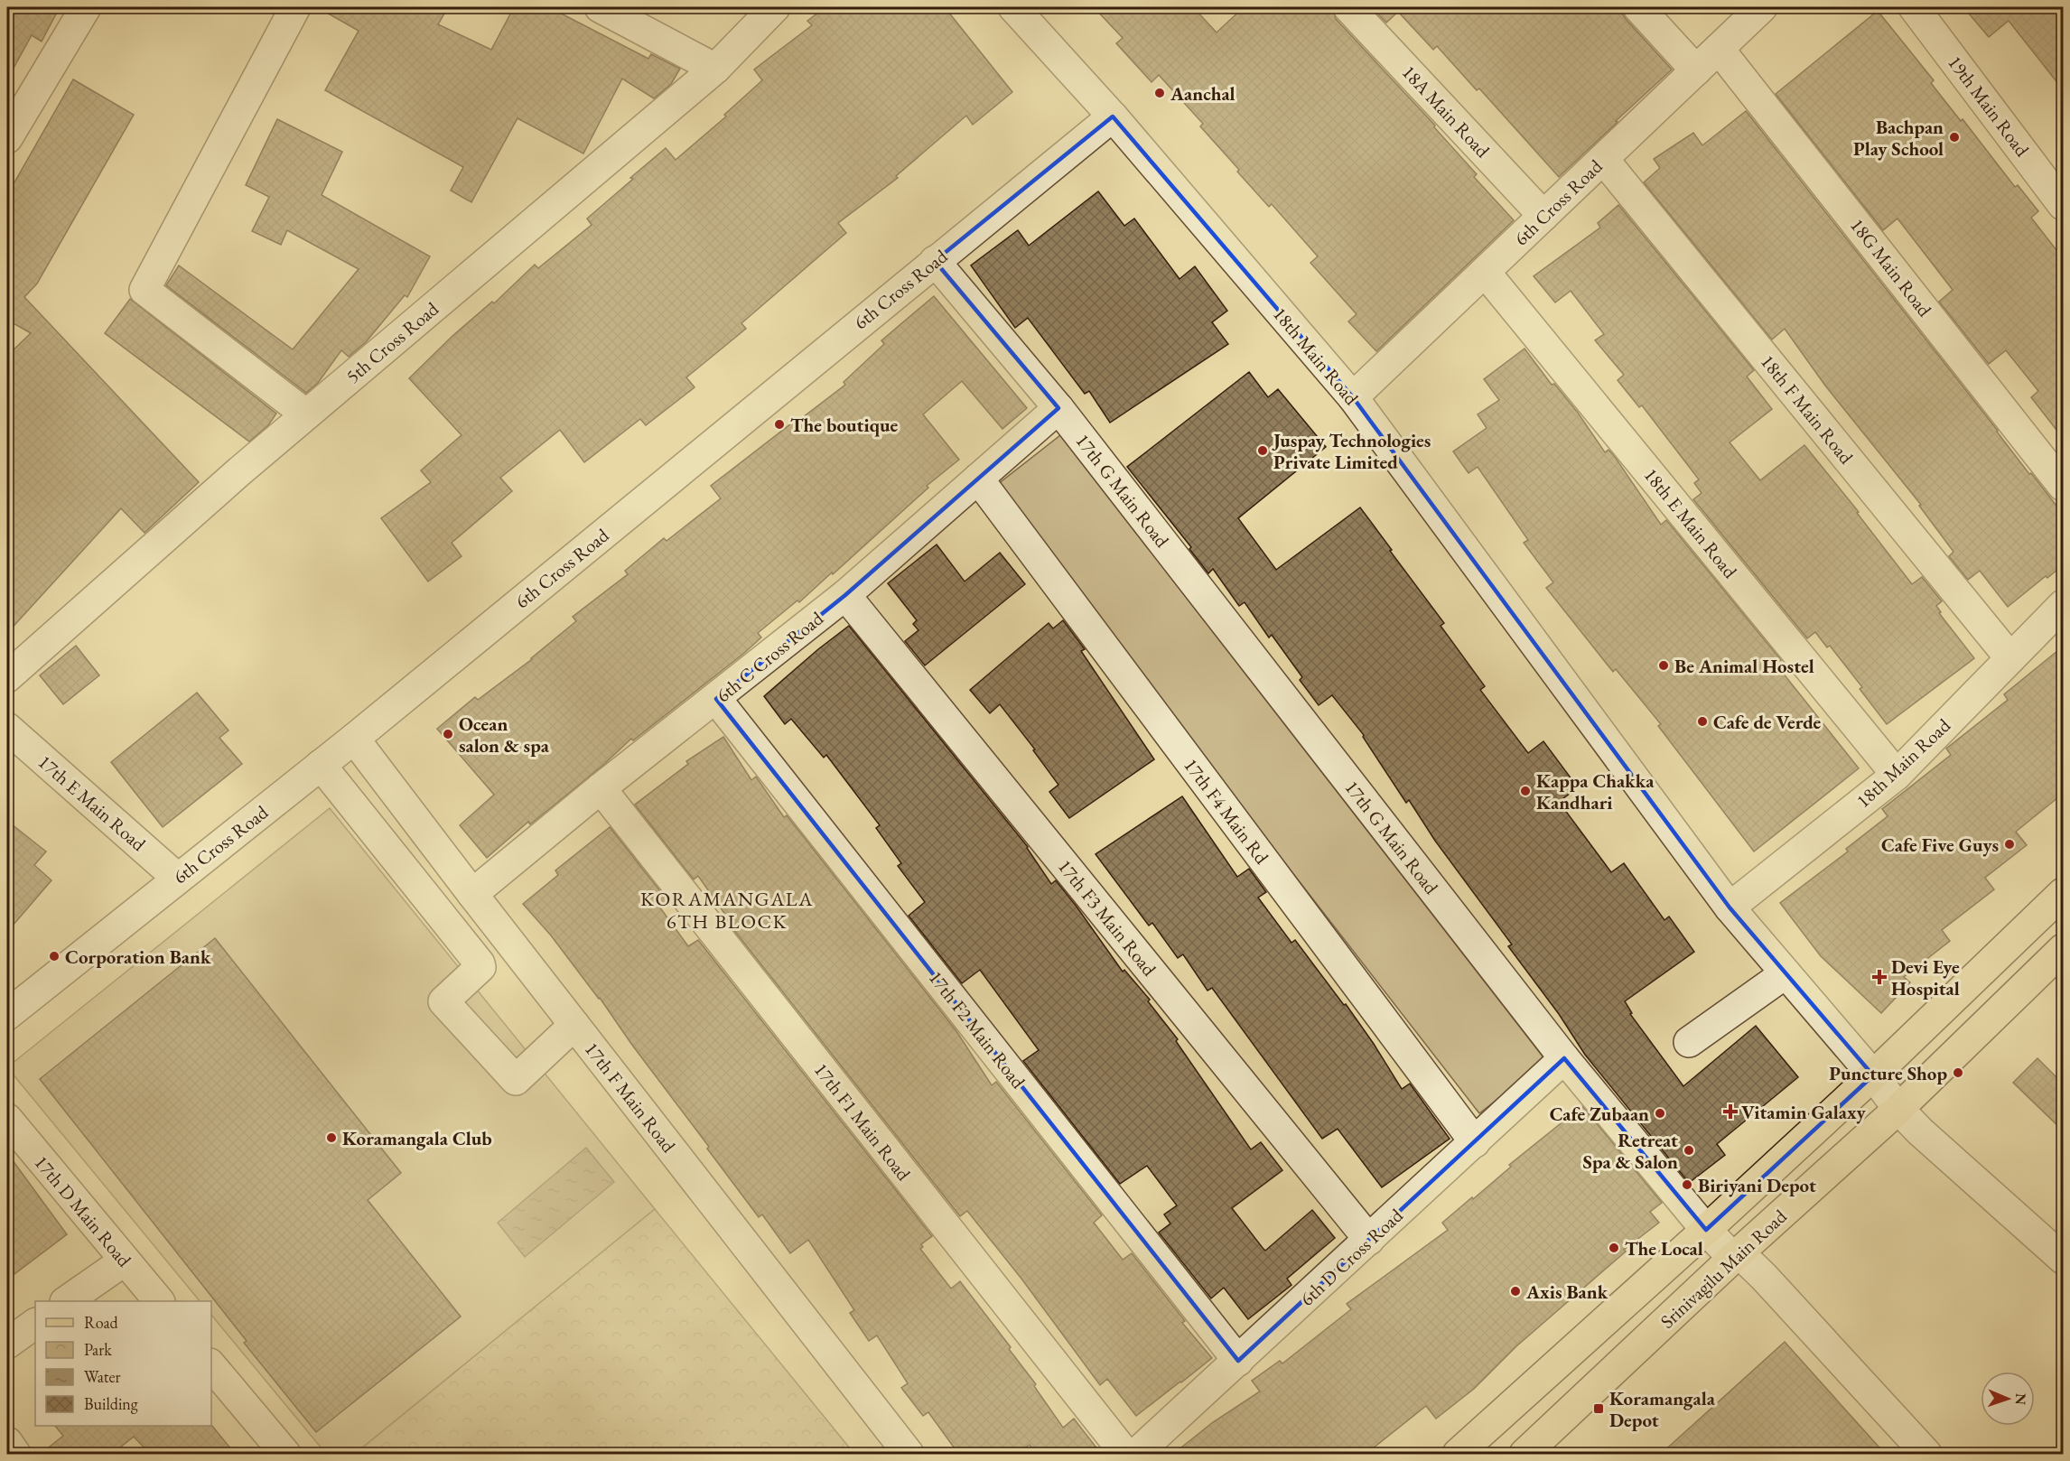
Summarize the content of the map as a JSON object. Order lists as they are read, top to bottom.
{
  "streets": {
    "main road": ["Srinivagilu Main Road"],
    "street": [
      "19th Main Road",
      "18A Main Road",
      "6th Cross Road",
      "18G Main Road",
      "5th Cross Road",
      "18th Main Road",
      "18th F Main Road",
      "17th G Main Road",
      "18th E Main Road",
      "6th C Cross Road",
      "17th E Main Road",
      "17th F4 Main Rd",
      "17th F3 Main Road",
      "17th F2 Main Road",
      "17th F Main Road",
      "17th F1 Main Road",
      "17th D Main Road",
      "6th D Cross Road"
    ]
  },
  "crossings": [
    ["18A Main Road", "6th Cross Road"],
    ["6th Cross Road", "18G Main Road"],
    ["6th Cross Road", "18th Main Road"],
    ["6th Cross Road", "18th F Main Road"],
    ["6th Cross Road", "17th G Main Road"],
    ["6th Cross Road", "18th E Main Road"],
    ["6th Cross Road", "17th E Main Road"],
    ["6th Cross Road", "17th F Main Road"],
    ["18th Main Road", "18th F Main Road"],
    ["18th Main Road", "18th E Main Road"],
    ["18th Main Road", "Srinivagilu Main Road"],
    ["17th G Main Road", "6th C Cross Road"],
    ["17th G Main Road", "6th D Cross Road"],
    ["17th G Main Road", "Srinivagilu Main Road"],
    ["6th C Cross Road", "17th F4 Main Rd"],
    ["6th C Cross Road", "17th F3 Main Road"],
    ["6th C Cross Road", "17th F2 Main Road"],
    ["6th C Cross Road", "17th F Main Road"],
    ["6th C Cross Road", "17th F1 Main Road"],
    ["17th F4 Main Rd", "6th D Cross Road"],
    ["17th F3 Main Road", "6th D Cross Road"],
    ["17th F2 Main Road", "6th D Cross Road"]
  ],
  "districts": ["KORAMANGALA 6TH BLOCK"],
  "places": {
    "other": [
      "Aanchal",
      "Bachpan Play School",
      "The boutique",
      "Juspay Technologies Private Limited",
      "Be Animal Hostel",
      "Cafe de Verde",
      "Ocean salon & spa",
      "Kappa Chakka Kandhari",
      "Cafe Five Guys",
      "Corporation Bank",
      "Puncture Shop",
      "Cafe Zubaan",
      "Koramangala Club",
      "Retreat Spa & Salon",
      "Biriyani Depot",
      "The Local",
      "Axis Bank"
    ],
    "health": ["Devi Eye Hospital", "Vitamin Galaxy"],
    "transit": ["Koramangala Depot"]
  },
  "legend": [
    "Road",
    "Park",
    "Water",
    "Building"
  ],
  "north": "right"
}
